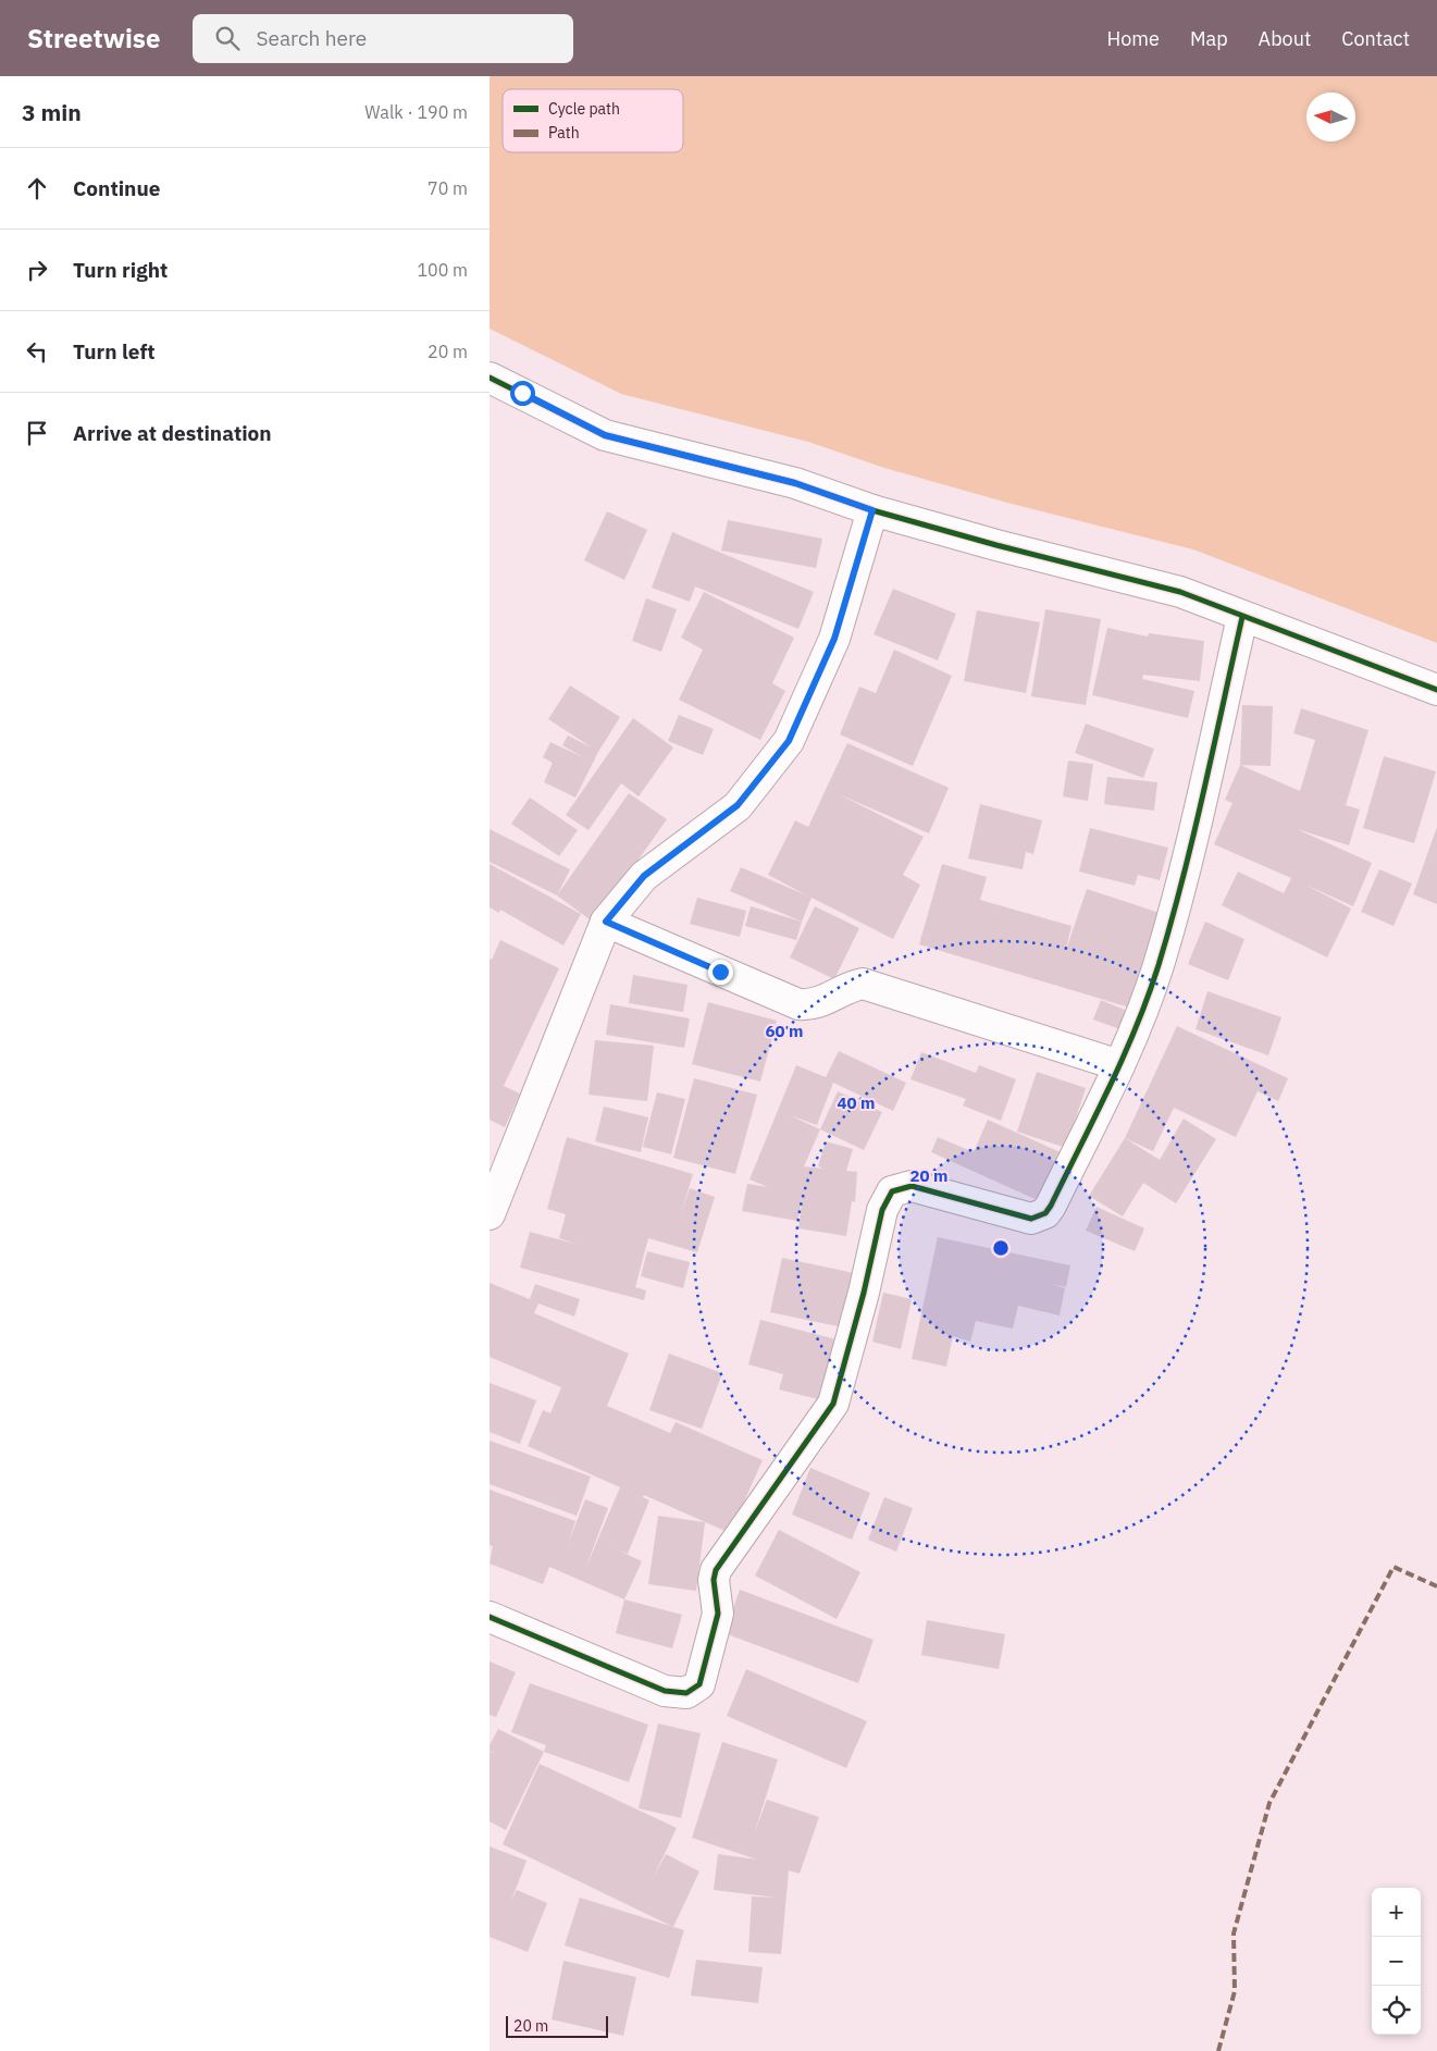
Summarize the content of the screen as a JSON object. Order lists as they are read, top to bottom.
{
  "legend": ["Cycle path", "Path"],
  "scale_bar": "20 m",
  "north": "left",
  "page": {
    "header": "Streetwise",
    "search": "Search here",
    "nav": [
      "Home",
      "Map",
      "About",
      "Contact"
    ],
    "heading": ["3 min", "Walk · 190 m"],
    "list": [
      ["Continue", "70 m"],
      ["Turn right", "100 m"],
      ["Turn left", "20 m"],
      "Arrive at destination"
    ],
    "map_buttons": ["+", "−"],
    "scale": "20 m"
  },
  "rings": ["60 m", "40 m", "20 m"]
}
